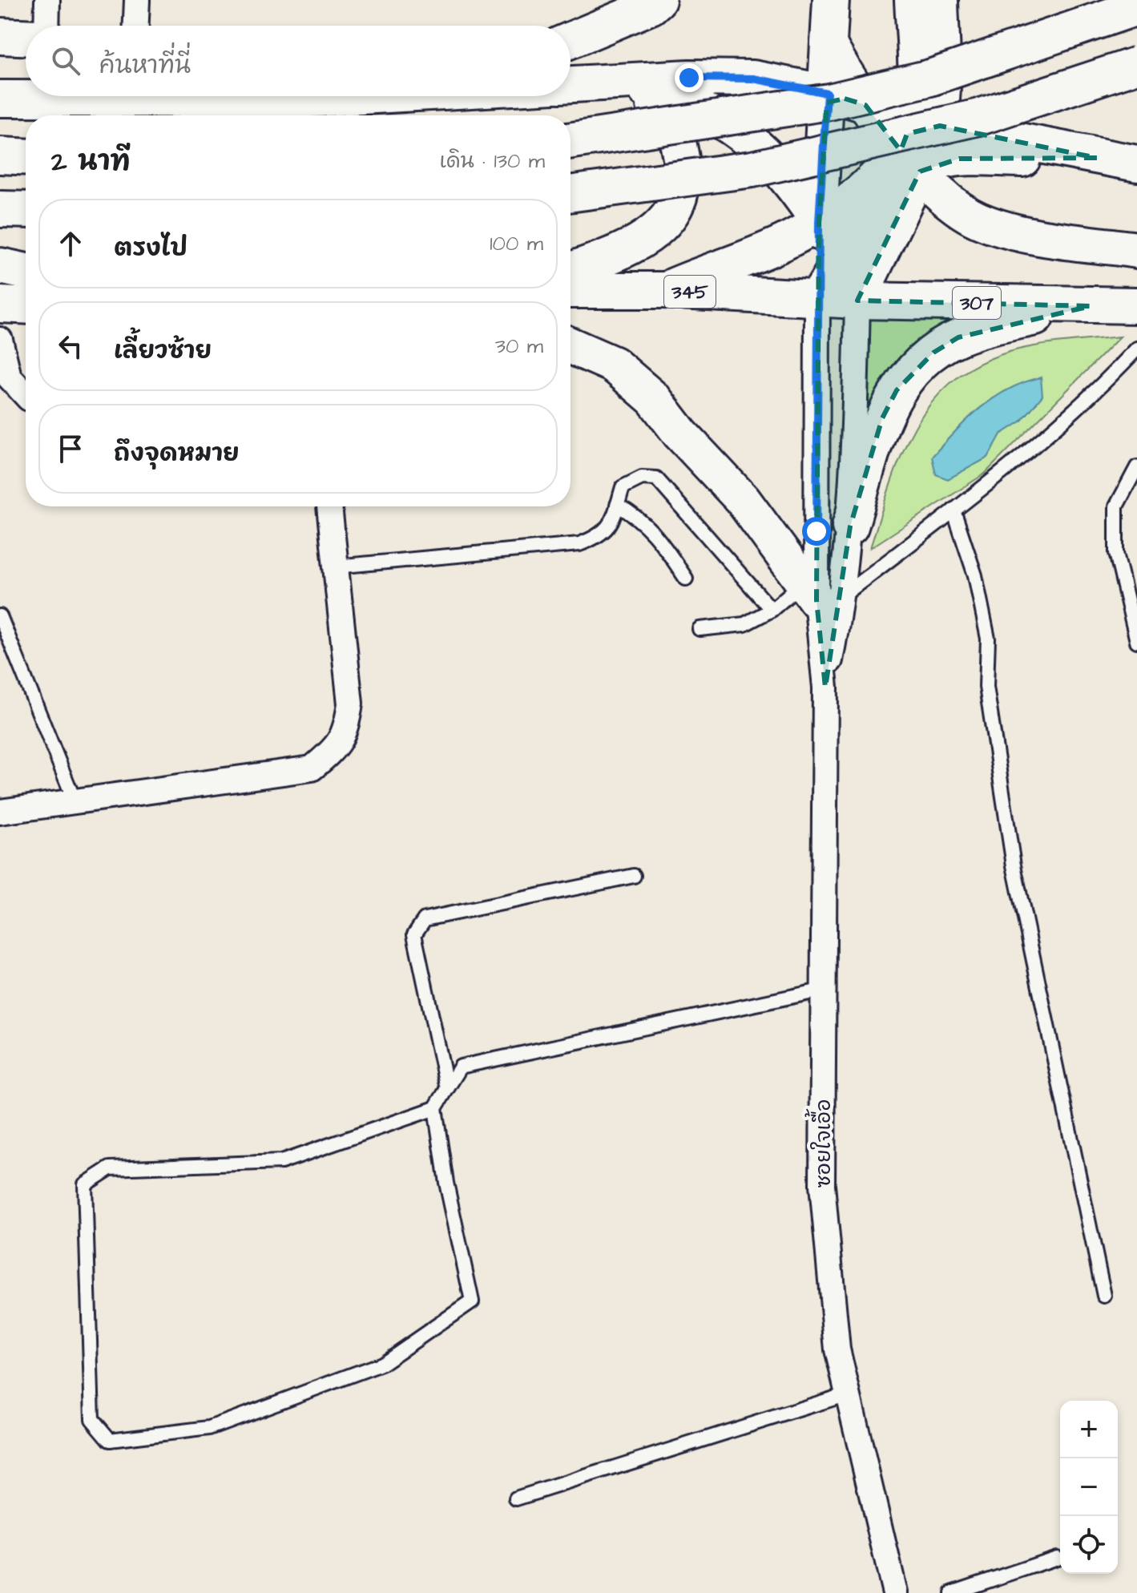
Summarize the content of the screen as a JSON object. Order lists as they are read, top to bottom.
{
  "streets": {
    "main road": ["345", "307"],
    "street": ["ซอยใจเอื้อ"]
  },
  "crossings": [
    ["345", "307"]
  ],
  "page": {
    "search": "ค้นหาที่นี่",
    "heading": ["2 นาที", "เดิน · 130 m"],
    "list": [
      ["ตรงไป", "100 m"],
      ["เลี้ยวซ้าย", "30 m"],
      "ถึงจุดหมาย"
    ],
    "map_buttons": ["+", "−"]
  }
}
